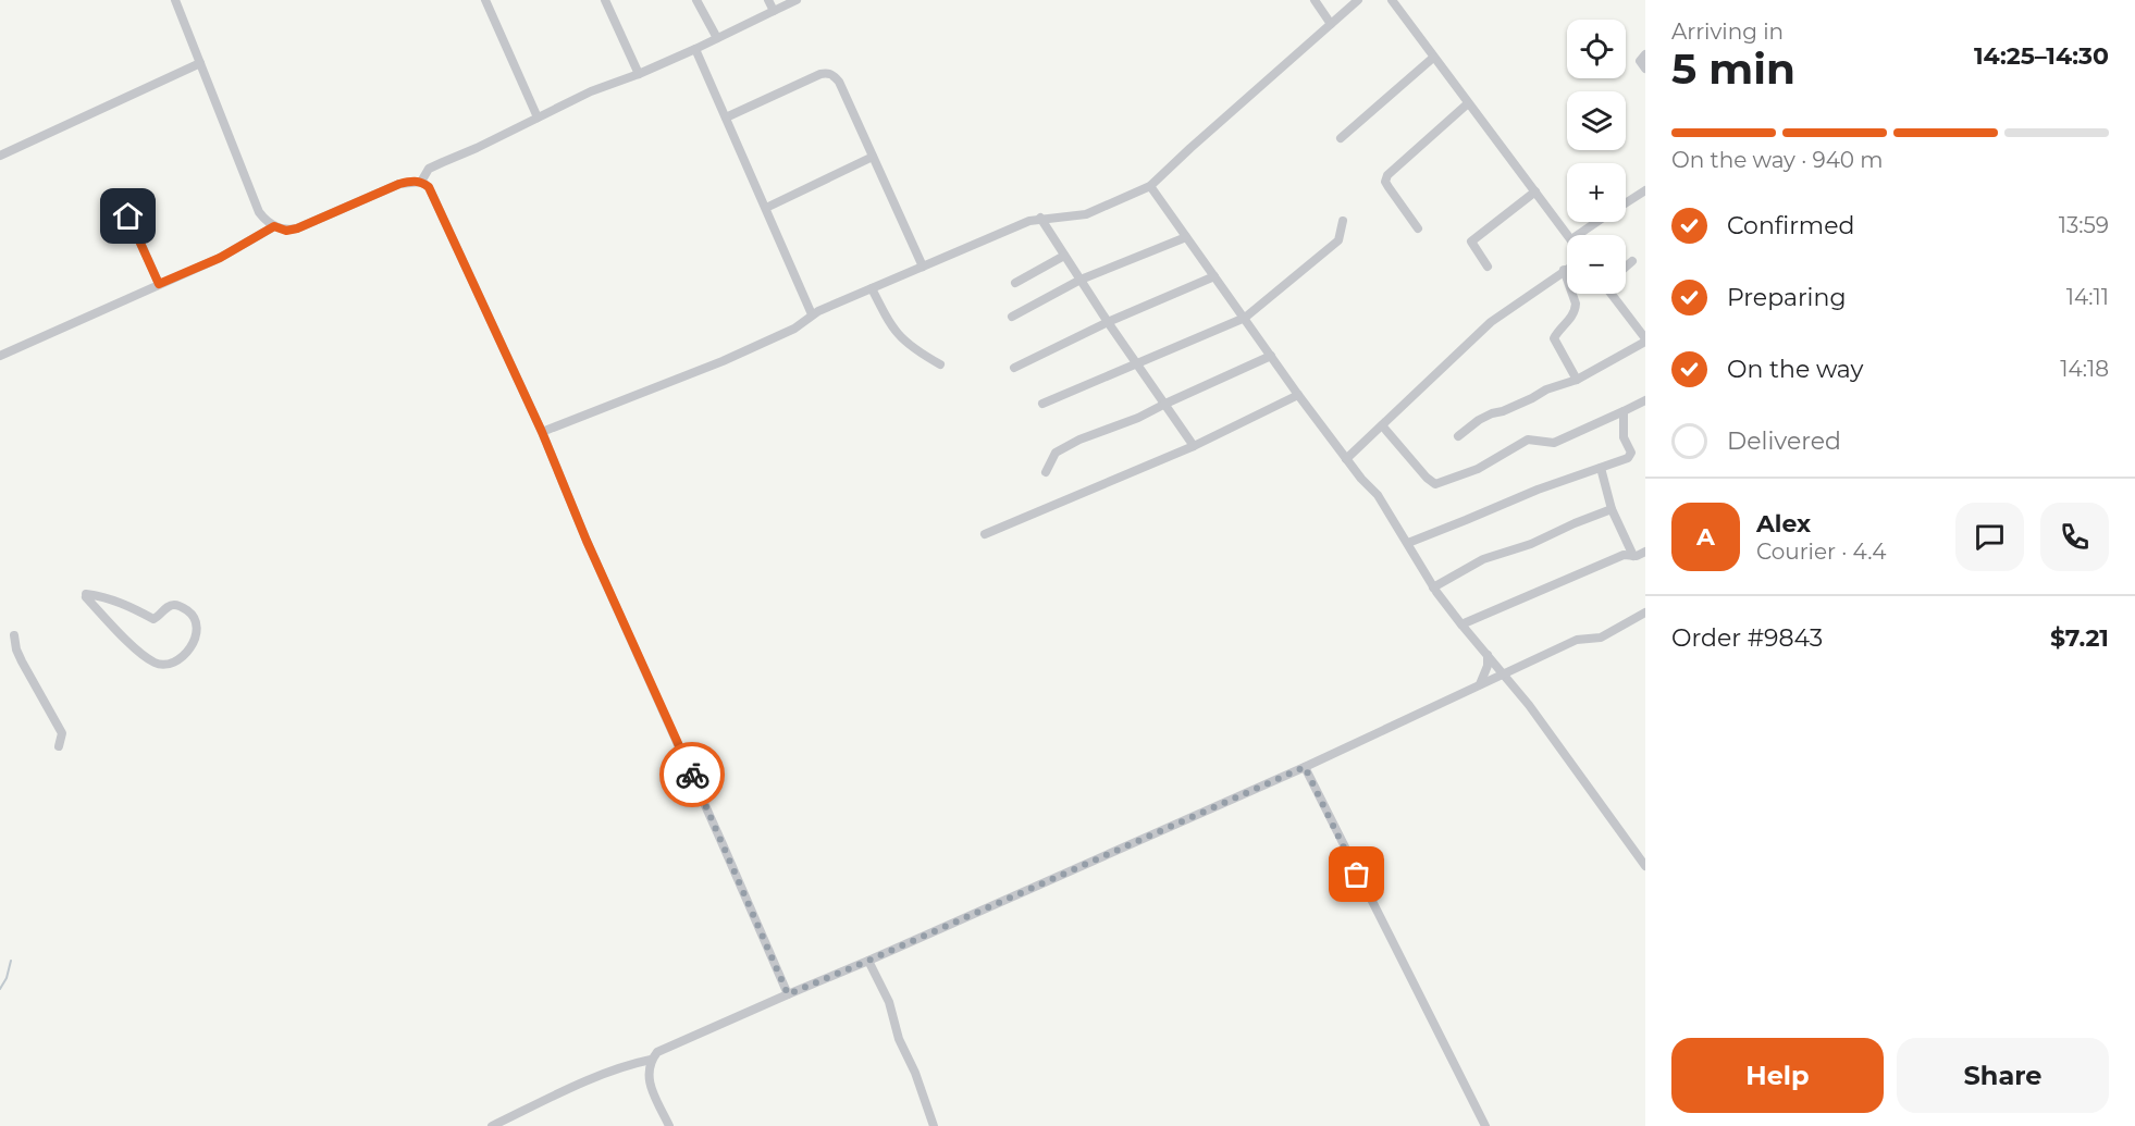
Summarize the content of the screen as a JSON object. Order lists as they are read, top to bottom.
{
  "page": {
    "heading": ["5 min", "Arriving in", "14:25–14:30"],
    "panel": [
      "Alex",
      "Courier · 4.4",
      "Order #9843",
      "$7.21"
    ],
    "map_buttons": ["+", "−"],
    "bar": "On the way · 940 m",
    "list": [
      ["Confirmed", "13:59"],
      ["Preparing", "14:11"],
      ["On the way", "14:18"],
      "Delivered"
    ],
    "round": "A",
    "buttons": ["Help", "Share"]
  }
}
